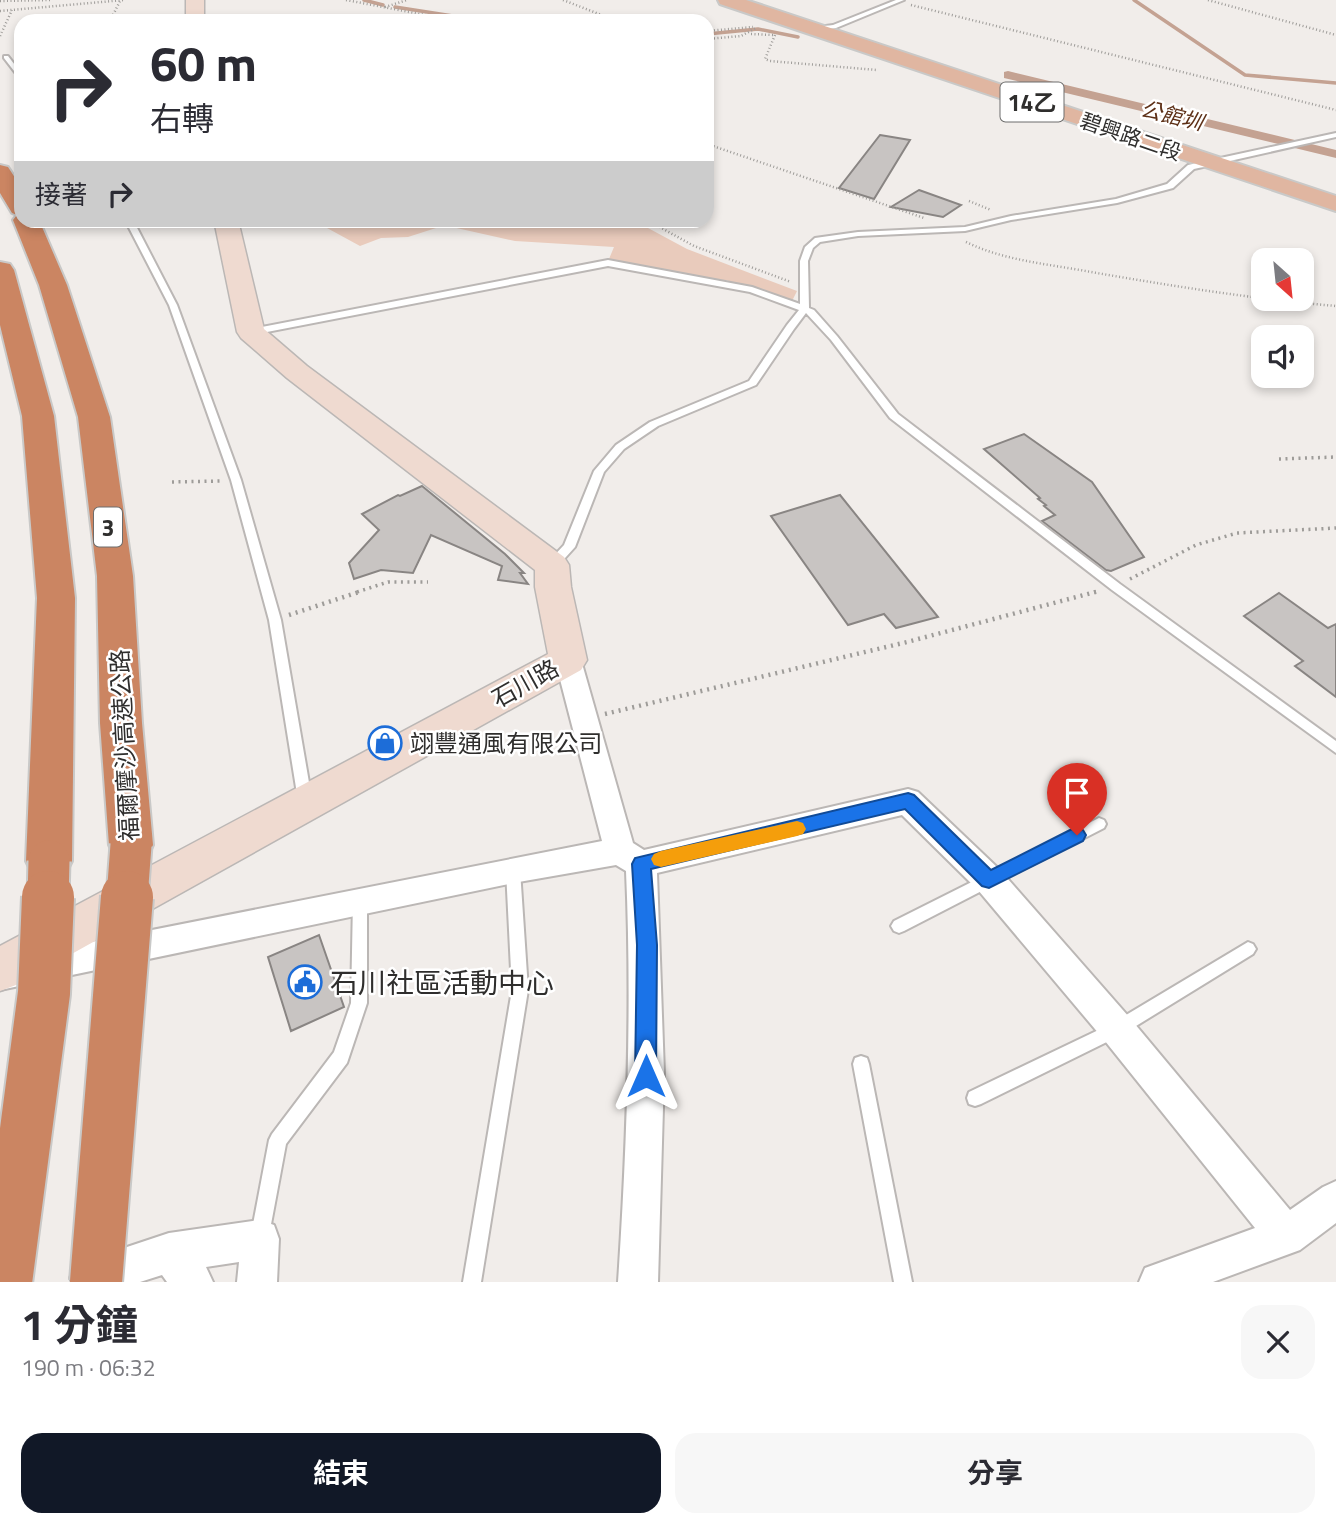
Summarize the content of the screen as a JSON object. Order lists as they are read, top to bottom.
{
  "streets": {
    "highway": ["3", "福爾摩沙高速公路"],
    "main road": ["14乙", "碧興路二段"],
    "street": ["石川路"]
  },
  "water": ["公館圳"],
  "places": {
    "shop": ["翊豐通風有限公司"],
    "public building": ["石川社區活動中心"]
  },
  "north": "bottom right",
  "page": {
    "turn": ["60 m", "右轉"],
    "then": "接著",
    "heading": ["1 分鐘", "190 m · 06:32"],
    "buttons": ["結束", "分享"]
  }
}
